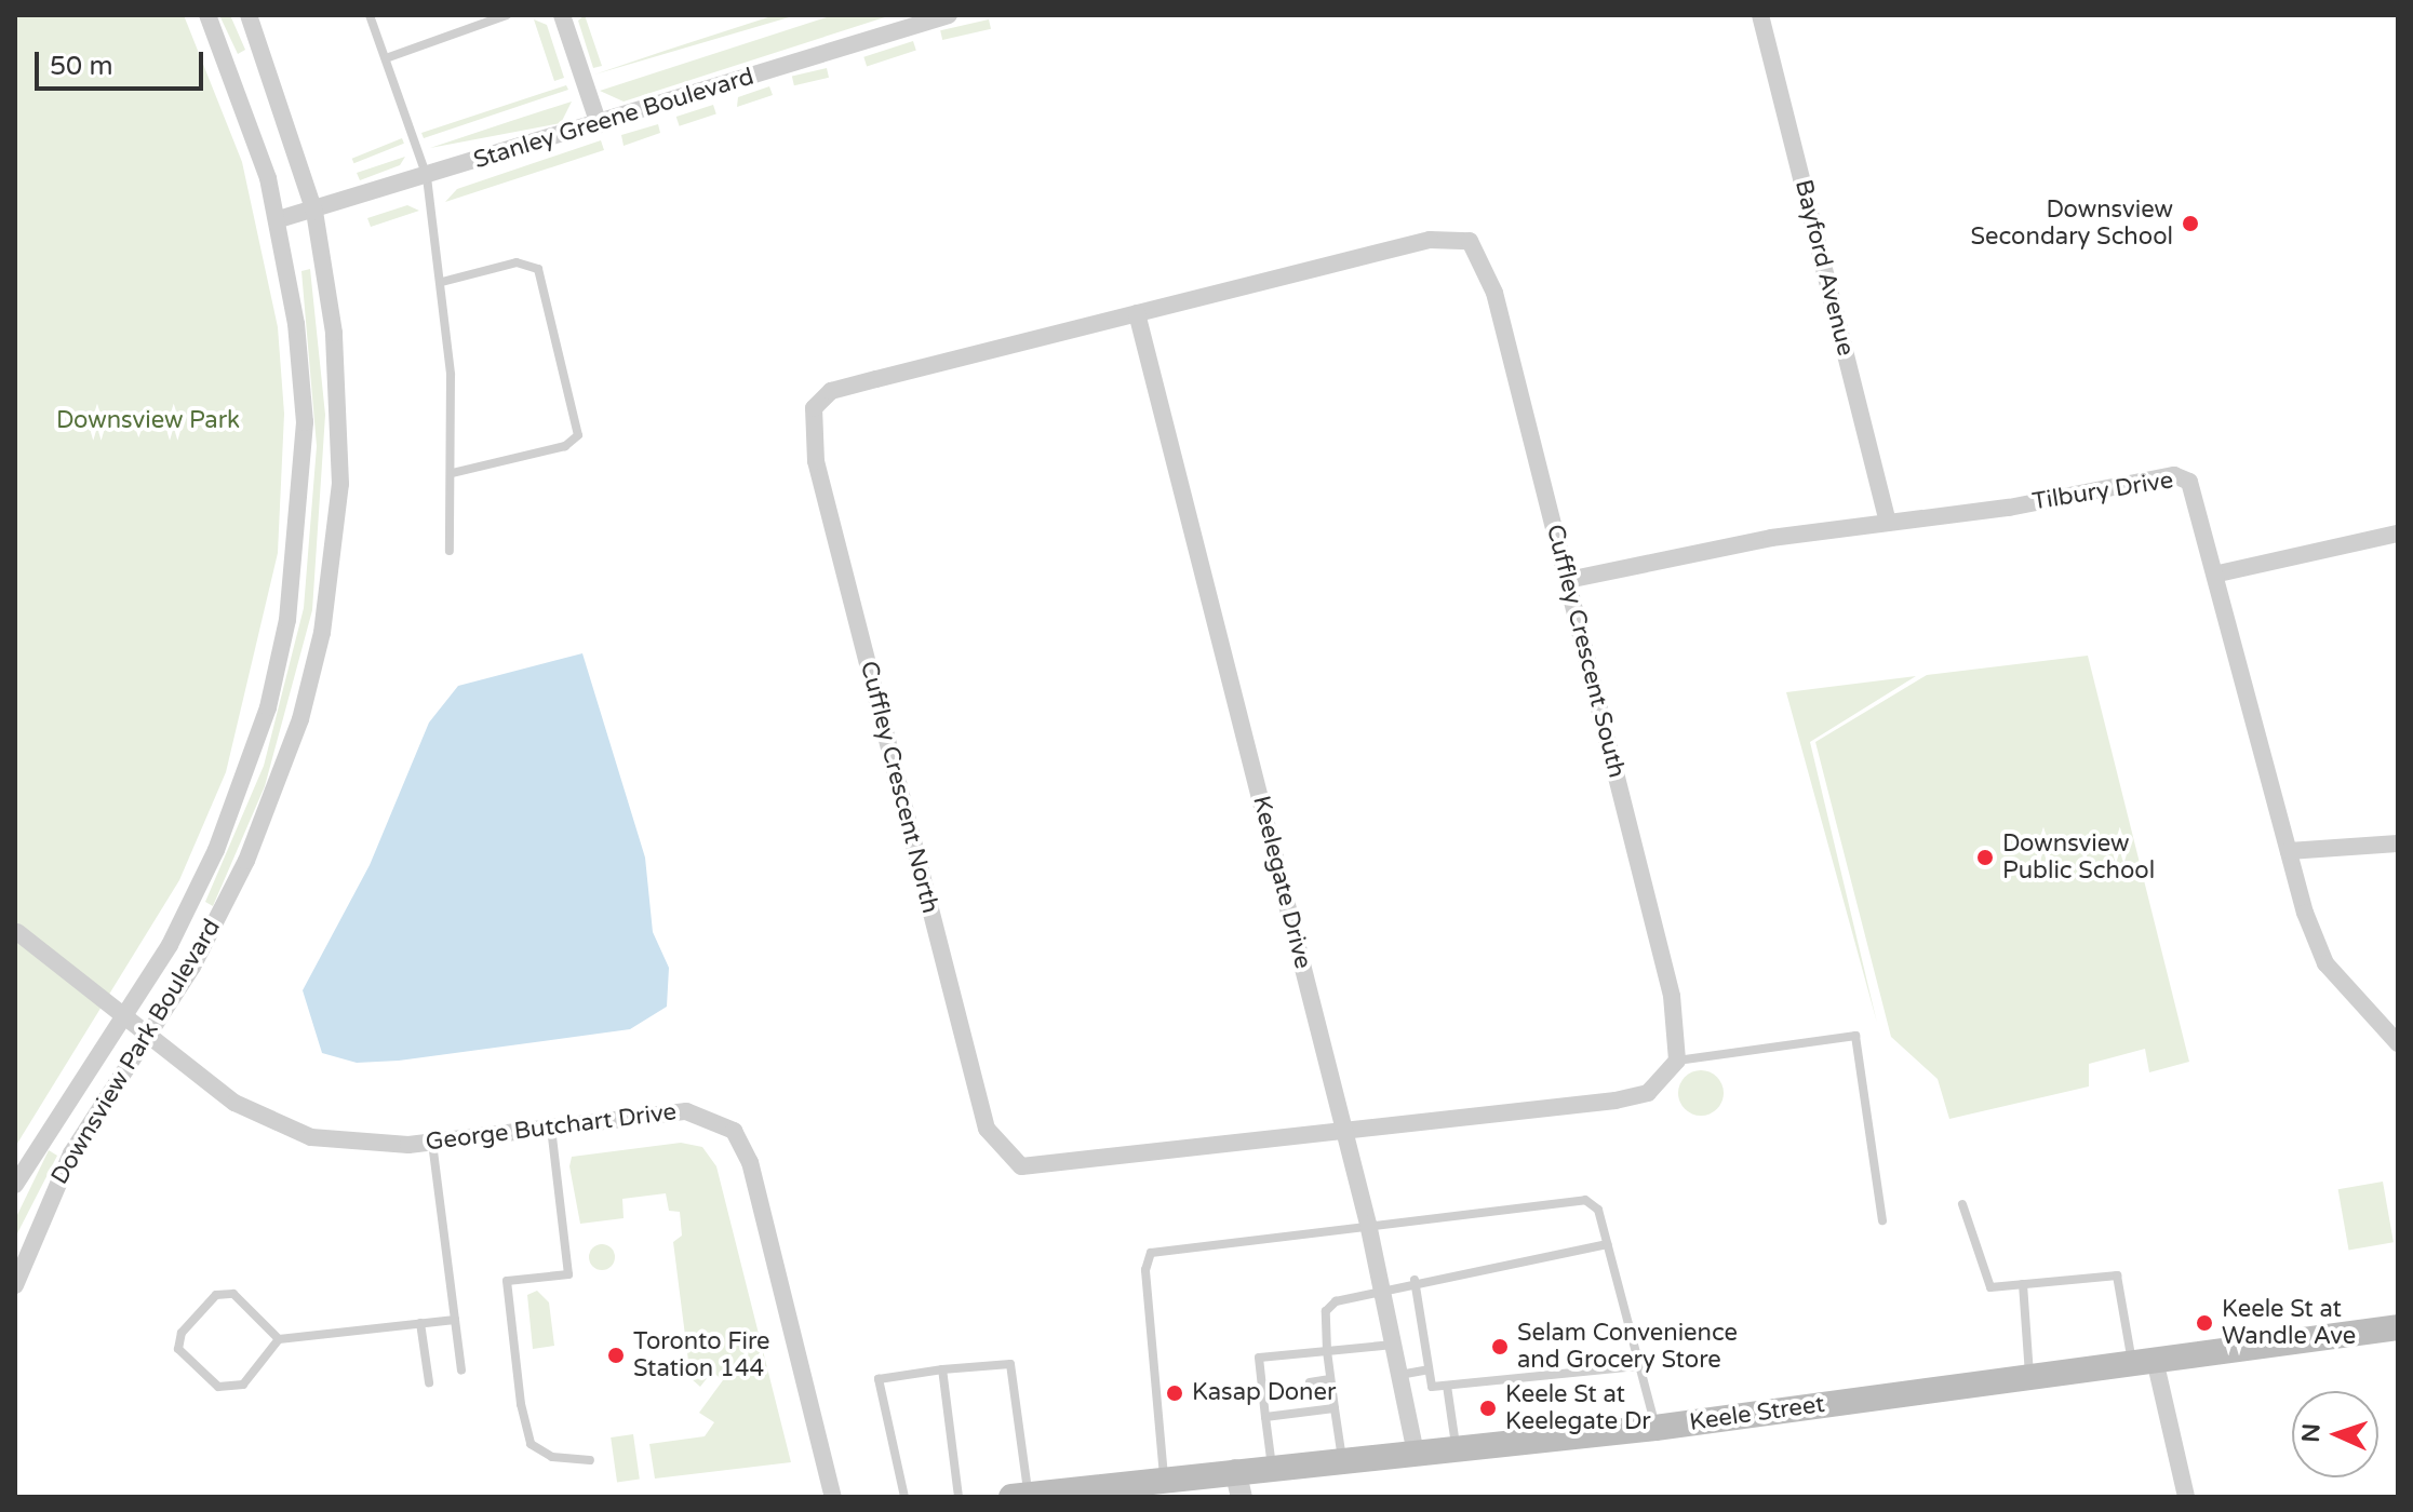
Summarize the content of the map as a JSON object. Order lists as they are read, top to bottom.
{
  "streets": {
    "main road": ["Keele Street"],
    "street": [
      "Stanley Greene Boulevard",
      "Bayford Avenue",
      "Tilbury Drive",
      "Cuffley Crescent South",
      "Cuffley Crescent North",
      "Keelegate Drive",
      "Downsview Park Boulevard",
      "George Butchart Drive"
    ]
  },
  "crossings": [
    ["Stanley Greene Boulevard", "Downsview Park Boulevard"],
    ["Bayford Avenue", "Tilbury Drive"],
    ["Tilbury Drive", "Cuffley Crescent South"],
    ["Cuffley Crescent South", "Cuffley Crescent North"],
    ["Cuffley Crescent South", "Keelegate Drive"],
    ["Cuffley Crescent North", "Keelegate Drive"],
    ["Keelegate Drive", "Keele Street"],
    ["Downsview Park Boulevard", "George Butchart Drive"]
  ],
  "parks": ["Downsview Park"],
  "places": [
    "Downsview Secondary School",
    "Downsview Public School",
    "Keele St at Wandle Ave",
    "Selam Convenience and Grocery Store",
    "Toronto Fire Station 144",
    "Kasap Doner",
    "Keele St at Keelegate Dr"
  ],
  "scale_bar": "50 m",
  "north": "left"
}
